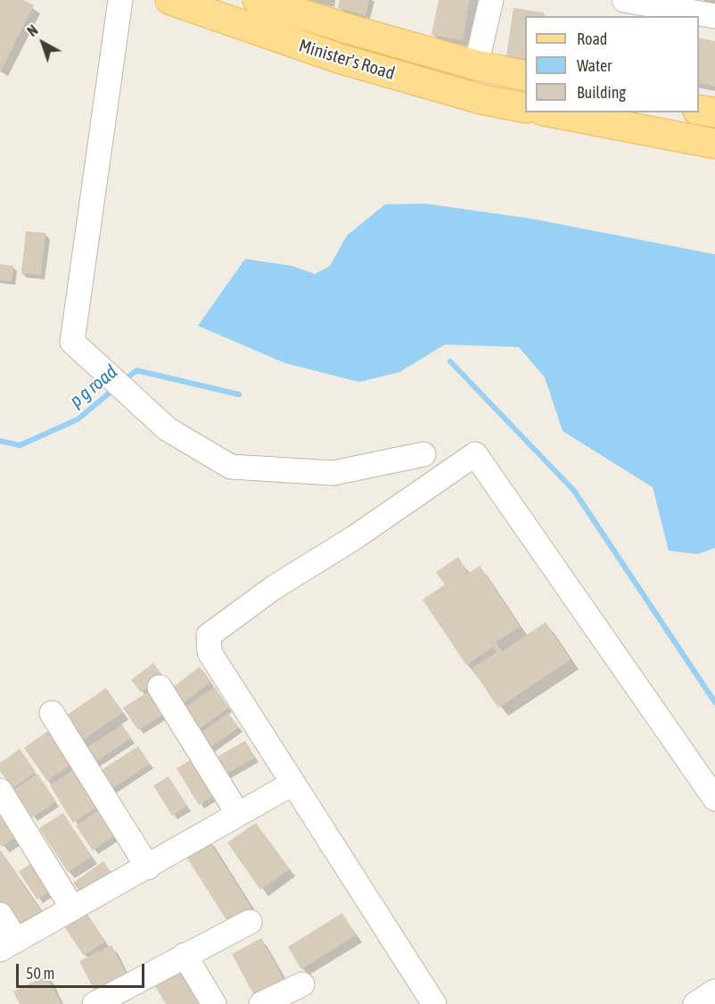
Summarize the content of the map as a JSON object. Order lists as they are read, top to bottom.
{
  "streets": {
    "main road": ["Minister's Road"]
  },
  "water": ["p g road"],
  "legend": ["Road", "Water", "Building"],
  "scale_bar": "50 m",
  "north": "top left"
}
